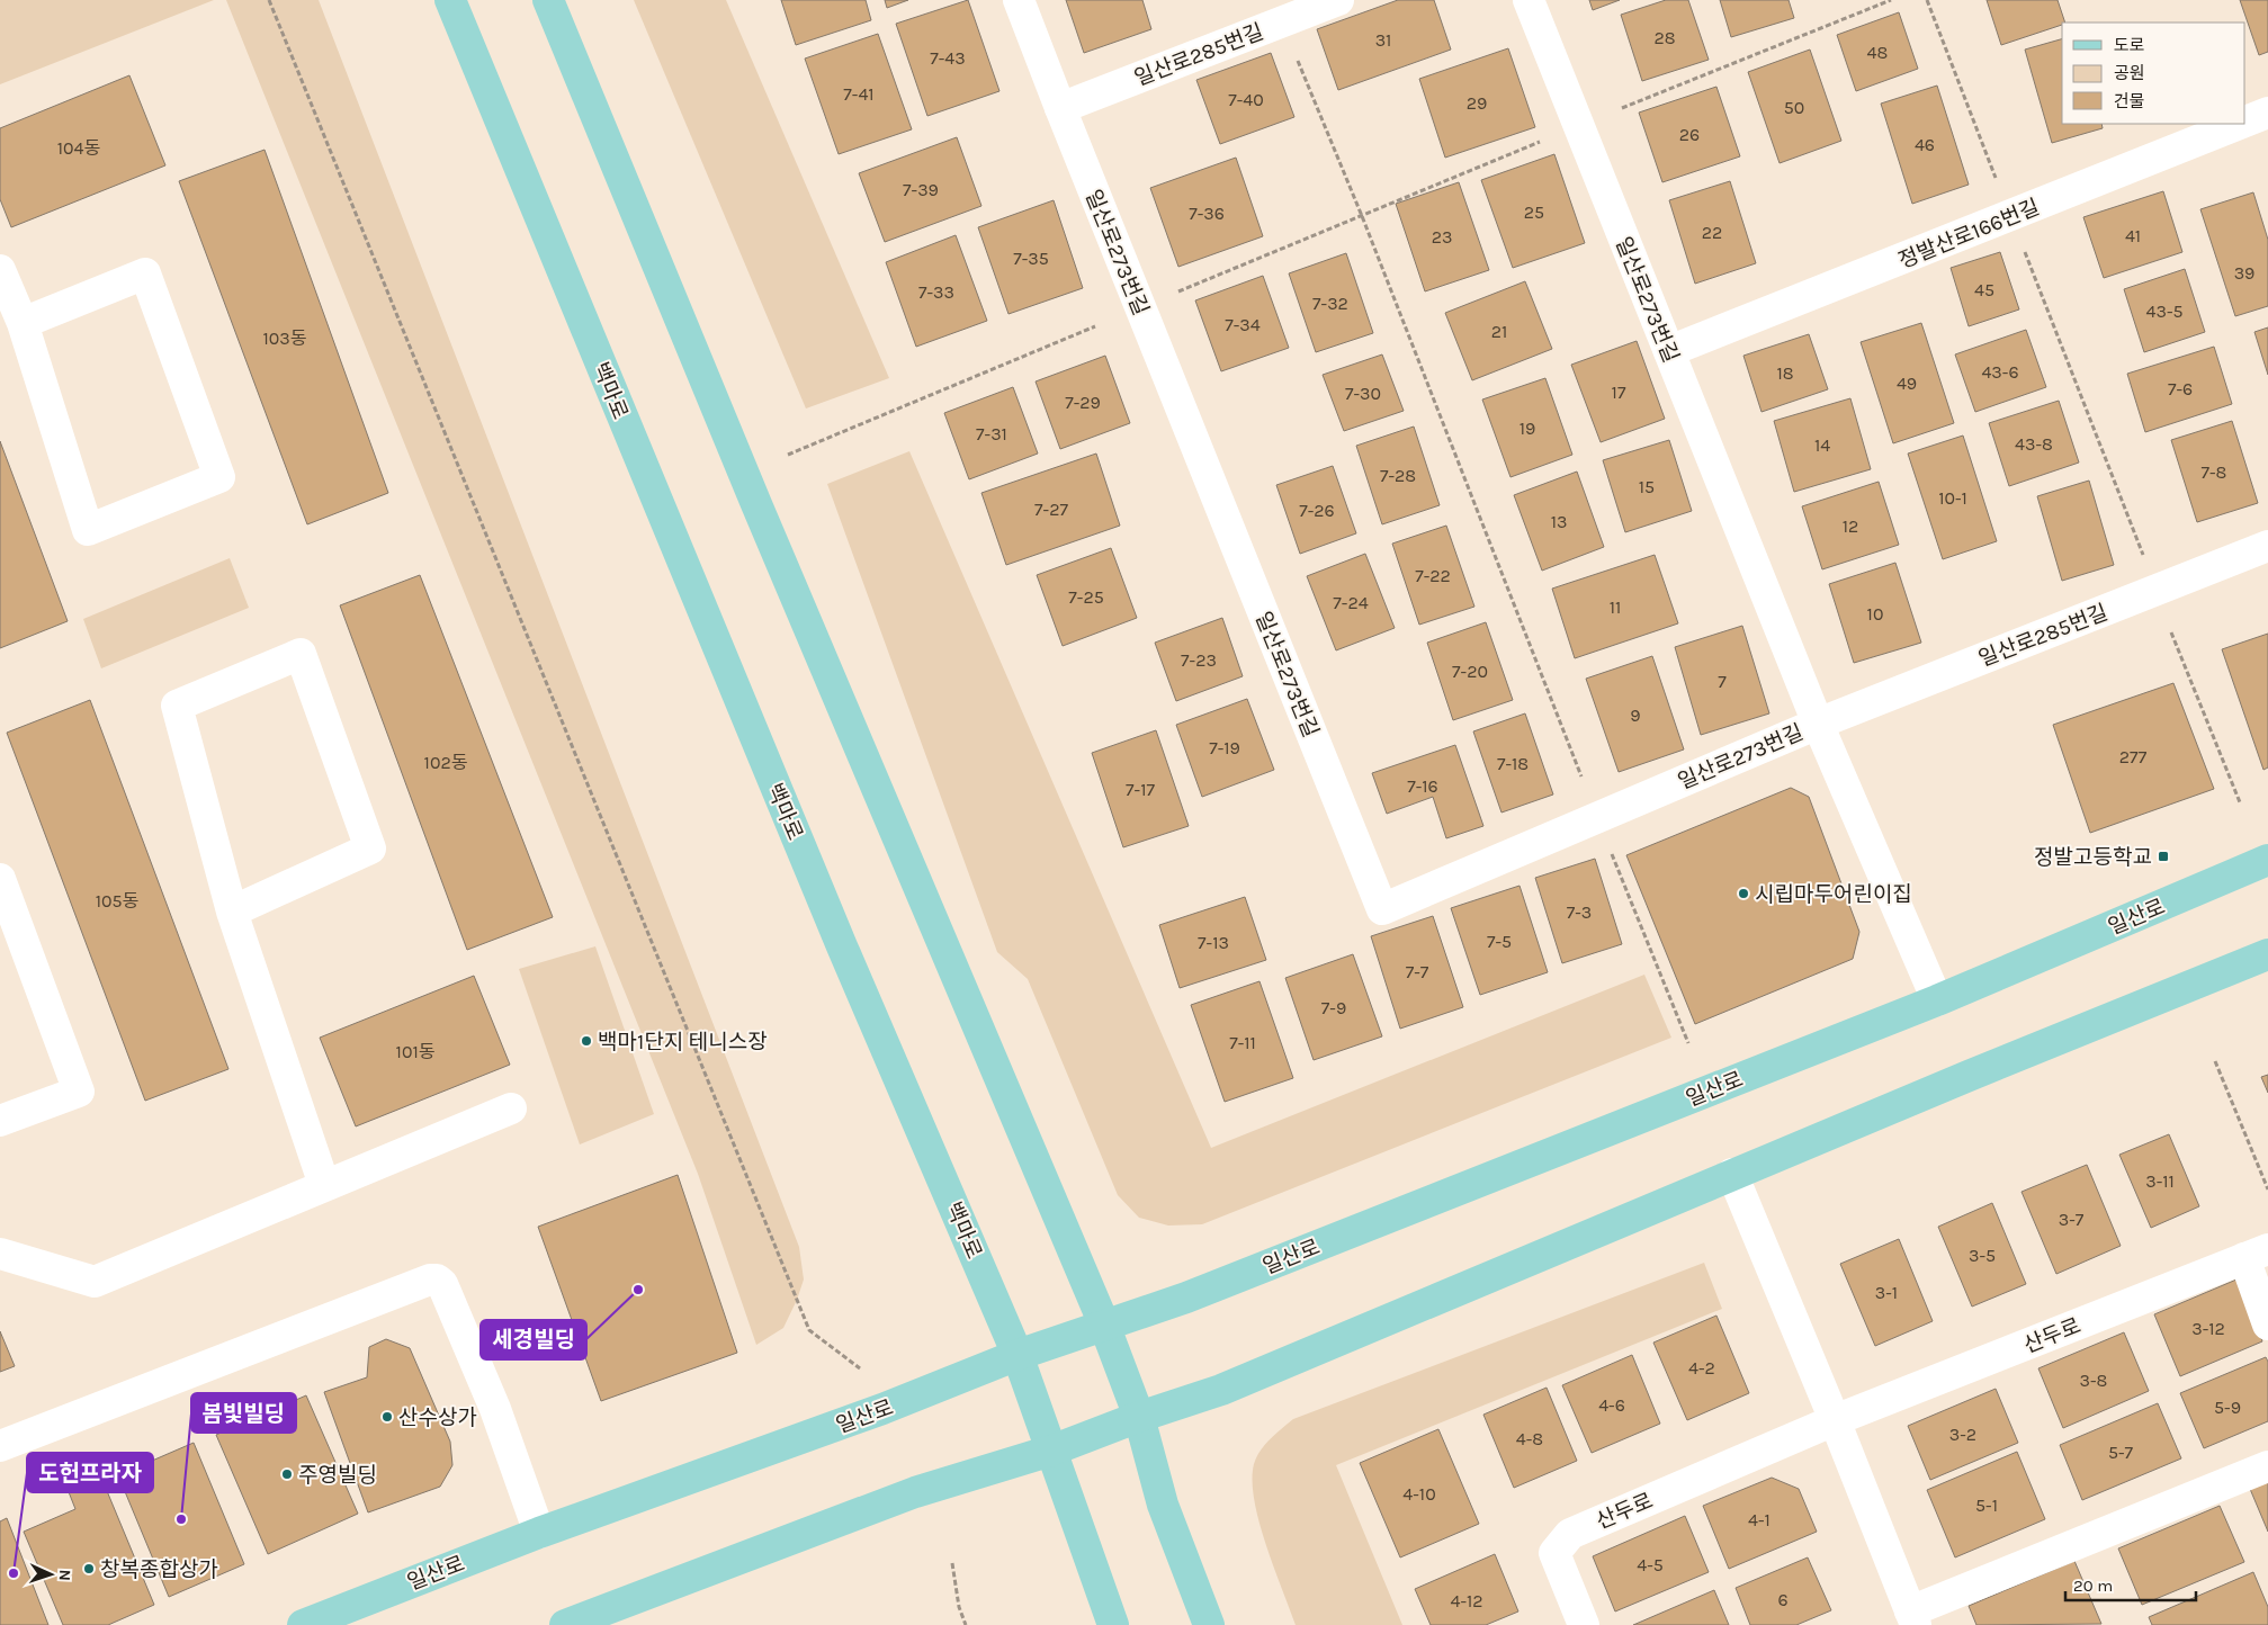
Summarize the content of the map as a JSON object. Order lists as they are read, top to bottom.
{
  "streets": {
    "main road": ["백마로", "일산로"],
    "street": [
      "일산로285번길",
      "정발산로166번길",
      "일산로273번길",
      "산두로"
    ]
  },
  "crossings": [
    ["일산로285번길", "일산로273번길"],
    ["정발산로166번길", "일산로273번길"],
    ["일산로273번길", "일산로"],
    ["백마로", "일산로"]
  ],
  "places": {
    "transit": ["정발고등학교"],
    "other": [
      "시립마두어린이집",
      "백마1단지 테니스장",
      "세경빌딩",
      "산수상가",
      "주영빌딩",
      "봄빛빌딩",
      "창복종합상가",
      "도헌프라자"
    ]
  },
  "house_numbers": [
    "28",
    "31",
    "48",
    "7-43",
    "7-41",
    "7-40",
    "29",
    "50",
    "26",
    "46",
    "104동",
    "7-39",
    "25",
    "7-36",
    "22",
    "41",
    "23",
    "7-35",
    "39",
    "45",
    "7-33",
    "7-32",
    "43-5",
    "7-34",
    "21",
    "103동",
    "43-6",
    "18",
    "49",
    "7-6",
    "17",
    "7-30",
    "7-29",
    "19",
    "7-31",
    "43-8",
    "14",
    "7-8",
    "7-28",
    "15",
    "10-1",
    "7-27",
    "7-26",
    "13",
    "12",
    "7-22",
    "7-25",
    "7-24",
    "11",
    "10",
    "7-23",
    "7-20",
    "7",
    "9",
    "7-19",
    "277",
    "102동",
    "7-18",
    "7-16",
    "7-17",
    "105동",
    "7-3",
    "7-5",
    "7-13",
    "7-7",
    "7-9",
    "7-11",
    "101동",
    "3-11",
    "3-7",
    "3-5",
    "3-1",
    "3-12",
    "4-2",
    "3-8",
    "4-6",
    "5-9",
    "3-2",
    "4-8",
    "5-7",
    "4-10",
    "5-1",
    "4-1",
    "4-5",
    "6",
    "4-12"
  ],
  "legend": ["도로", "공원", "건물"],
  "scale_bar": "20 m",
  "north": "right"
}
